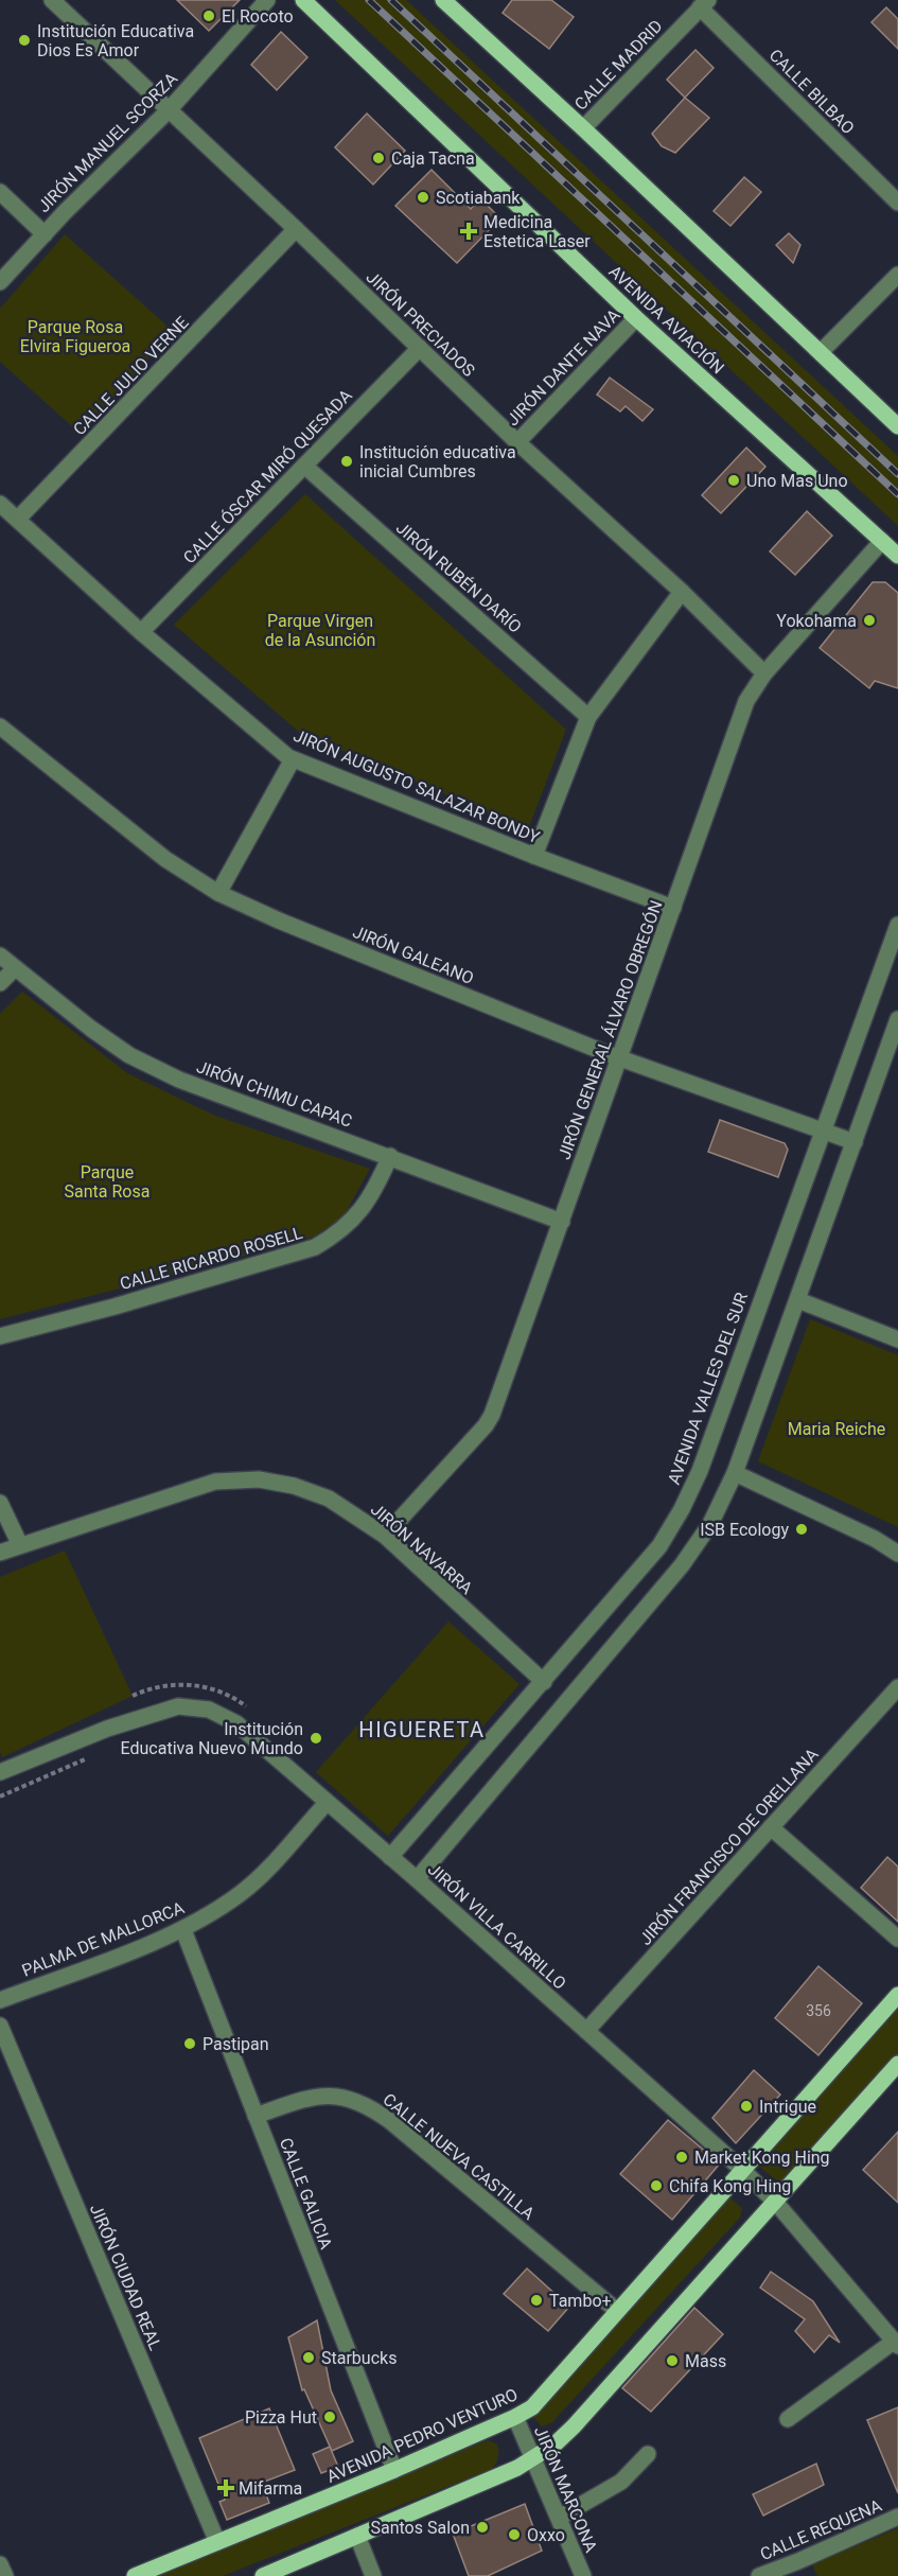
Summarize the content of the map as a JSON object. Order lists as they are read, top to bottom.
{
  "streets": {
    "main road": ["AVENIDA AVIACIÓN", "AVENIDA PEDRO VENTURO"],
    "street": [
      "CALLE MADRID",
      "CALLE BILBAO",
      "JIRÓN MANUEL SCORZA",
      "JIRÓN PRECIADOS",
      "JIRÓN DANTE NAVA",
      "CALLE JULIO VERNE",
      "CALLE ÓSCAR MIRÓ QUESADA",
      "JIRÓN RUBÉN DARÍO",
      "JIRÓN AUGUSTO SALAZAR BONDY",
      "JIRÓN GALEANO",
      "JIRÓN GENERAL ÁLVARO OBREGÓN",
      "JIRÓN CHIMU CAPAC",
      "CALLE RICARDO ROSELL",
      "AVENIDA VALLES DEL SUR",
      "JIRÓN NAVARRA",
      "JIRÓN FRANCISCO DE ORELLANA",
      "JIRÓN VILLA CARRILLO",
      "PALMA DE MALLORCA",
      "CALLE NUEVA CASTILLA",
      "CALLE GALICIA",
      "JIRÓN CIUDAD REAL",
      "JIRÓN MARCONA",
      "CALLE REQUENA"
    ]
  },
  "crossings": [
    ["CALLE MADRID", "CALLE BILBAO"],
    ["JIRÓN MANUEL SCORZA", "JIRÓN PRECIADOS"],
    ["AVENIDA AVIACIÓN", "JIRÓN DANTE NAVA"],
    ["AVENIDA AVIACIÓN", "JIRÓN GENERAL ÁLVARO OBREGÓN"],
    ["JIRÓN PRECIADOS", "JIRÓN DANTE NAVA"],
    ["JIRÓN PRECIADOS", "CALLE JULIO VERNE"],
    ["JIRÓN PRECIADOS", "CALLE ÓSCAR MIRÓ QUESADA"],
    ["JIRÓN PRECIADOS", "JIRÓN GENERAL ÁLVARO OBREGÓN"],
    ["CALLE JULIO VERNE", "JIRÓN AUGUSTO SALAZAR BONDY"],
    ["CALLE ÓSCAR MIRÓ QUESADA", "JIRÓN RUBÉN DARÍO"],
    ["CALLE ÓSCAR MIRÓ QUESADA", "JIRÓN AUGUSTO SALAZAR BONDY"],
    ["JIRÓN AUGUSTO SALAZAR BONDY", "JIRÓN GENERAL ÁLVARO OBREGÓN"],
    ["JIRÓN GALEANO", "JIRÓN GENERAL ÁLVARO OBREGÓN"],
    ["JIRÓN GALEANO", "AVENIDA VALLES DEL SUR"],
    ["JIRÓN GENERAL ÁLVARO OBREGÓN", "JIRÓN CHIMU CAPAC"],
    ["JIRÓN GENERAL ÁLVARO OBREGÓN", "JIRÓN NAVARRA"],
    ["JIRÓN CHIMU CAPAC", "CALLE RICARDO ROSELL"],
    ["AVENIDA VALLES DEL SUR", "JIRÓN NAVARRA"],
    ["AVENIDA VALLES DEL SUR", "JIRÓN VILLA CARRILLO"],
    ["JIRÓN FRANCISCO DE ORELLANA", "JIRÓN VILLA CARRILLO"],
    ["JIRÓN VILLA CARRILLO", "PALMA DE MALLORCA"],
    ["JIRÓN VILLA CARRILLO", "AVENIDA PEDRO VENTURO"],
    ["PALMA DE MALLORCA", "CALLE GALICIA"],
    ["CALLE NUEVA CASTILLA", "CALLE GALICIA"],
    ["CALLE NUEVA CASTILLA", "AVENIDA PEDRO VENTURO"],
    ["CALLE GALICIA", "AVENIDA PEDRO VENTURO"],
    ["JIRÓN CIUDAD REAL", "AVENIDA PEDRO VENTURO"],
    ["AVENIDA PEDRO VENTURO", "JIRÓN MARCONA"]
  ],
  "districts": ["HIGUERETA"],
  "parks": [
    "Parque Rosa Elvira Figueroa",
    "Parque Virgen de la Asunción",
    "Parque Santa Rosa",
    "Maria Reiche"
  ],
  "places": {
    "other": [
      "El Rocoto",
      "Institución Educativa Dios Es Amor",
      "Caja Tacna",
      "Scotiabank",
      "Institución educativa inicial Cumbres",
      "Uno Mas Uno",
      "Yokohama",
      "ISB Ecology",
      "Institución Educativa Nuevo Mundo",
      "Pastipan",
      "Intrigue",
      "Market Kong Hing",
      "Chifa Kong Hing",
      "Tambo+",
      "Starbucks",
      "Mass",
      "Pizza Hut",
      "Santos Salon",
      "Oxxo"
    ],
    "health": ["Medicina Estetica Laser", "Mifarma"]
  },
  "house_numbers": ["356"]
}
